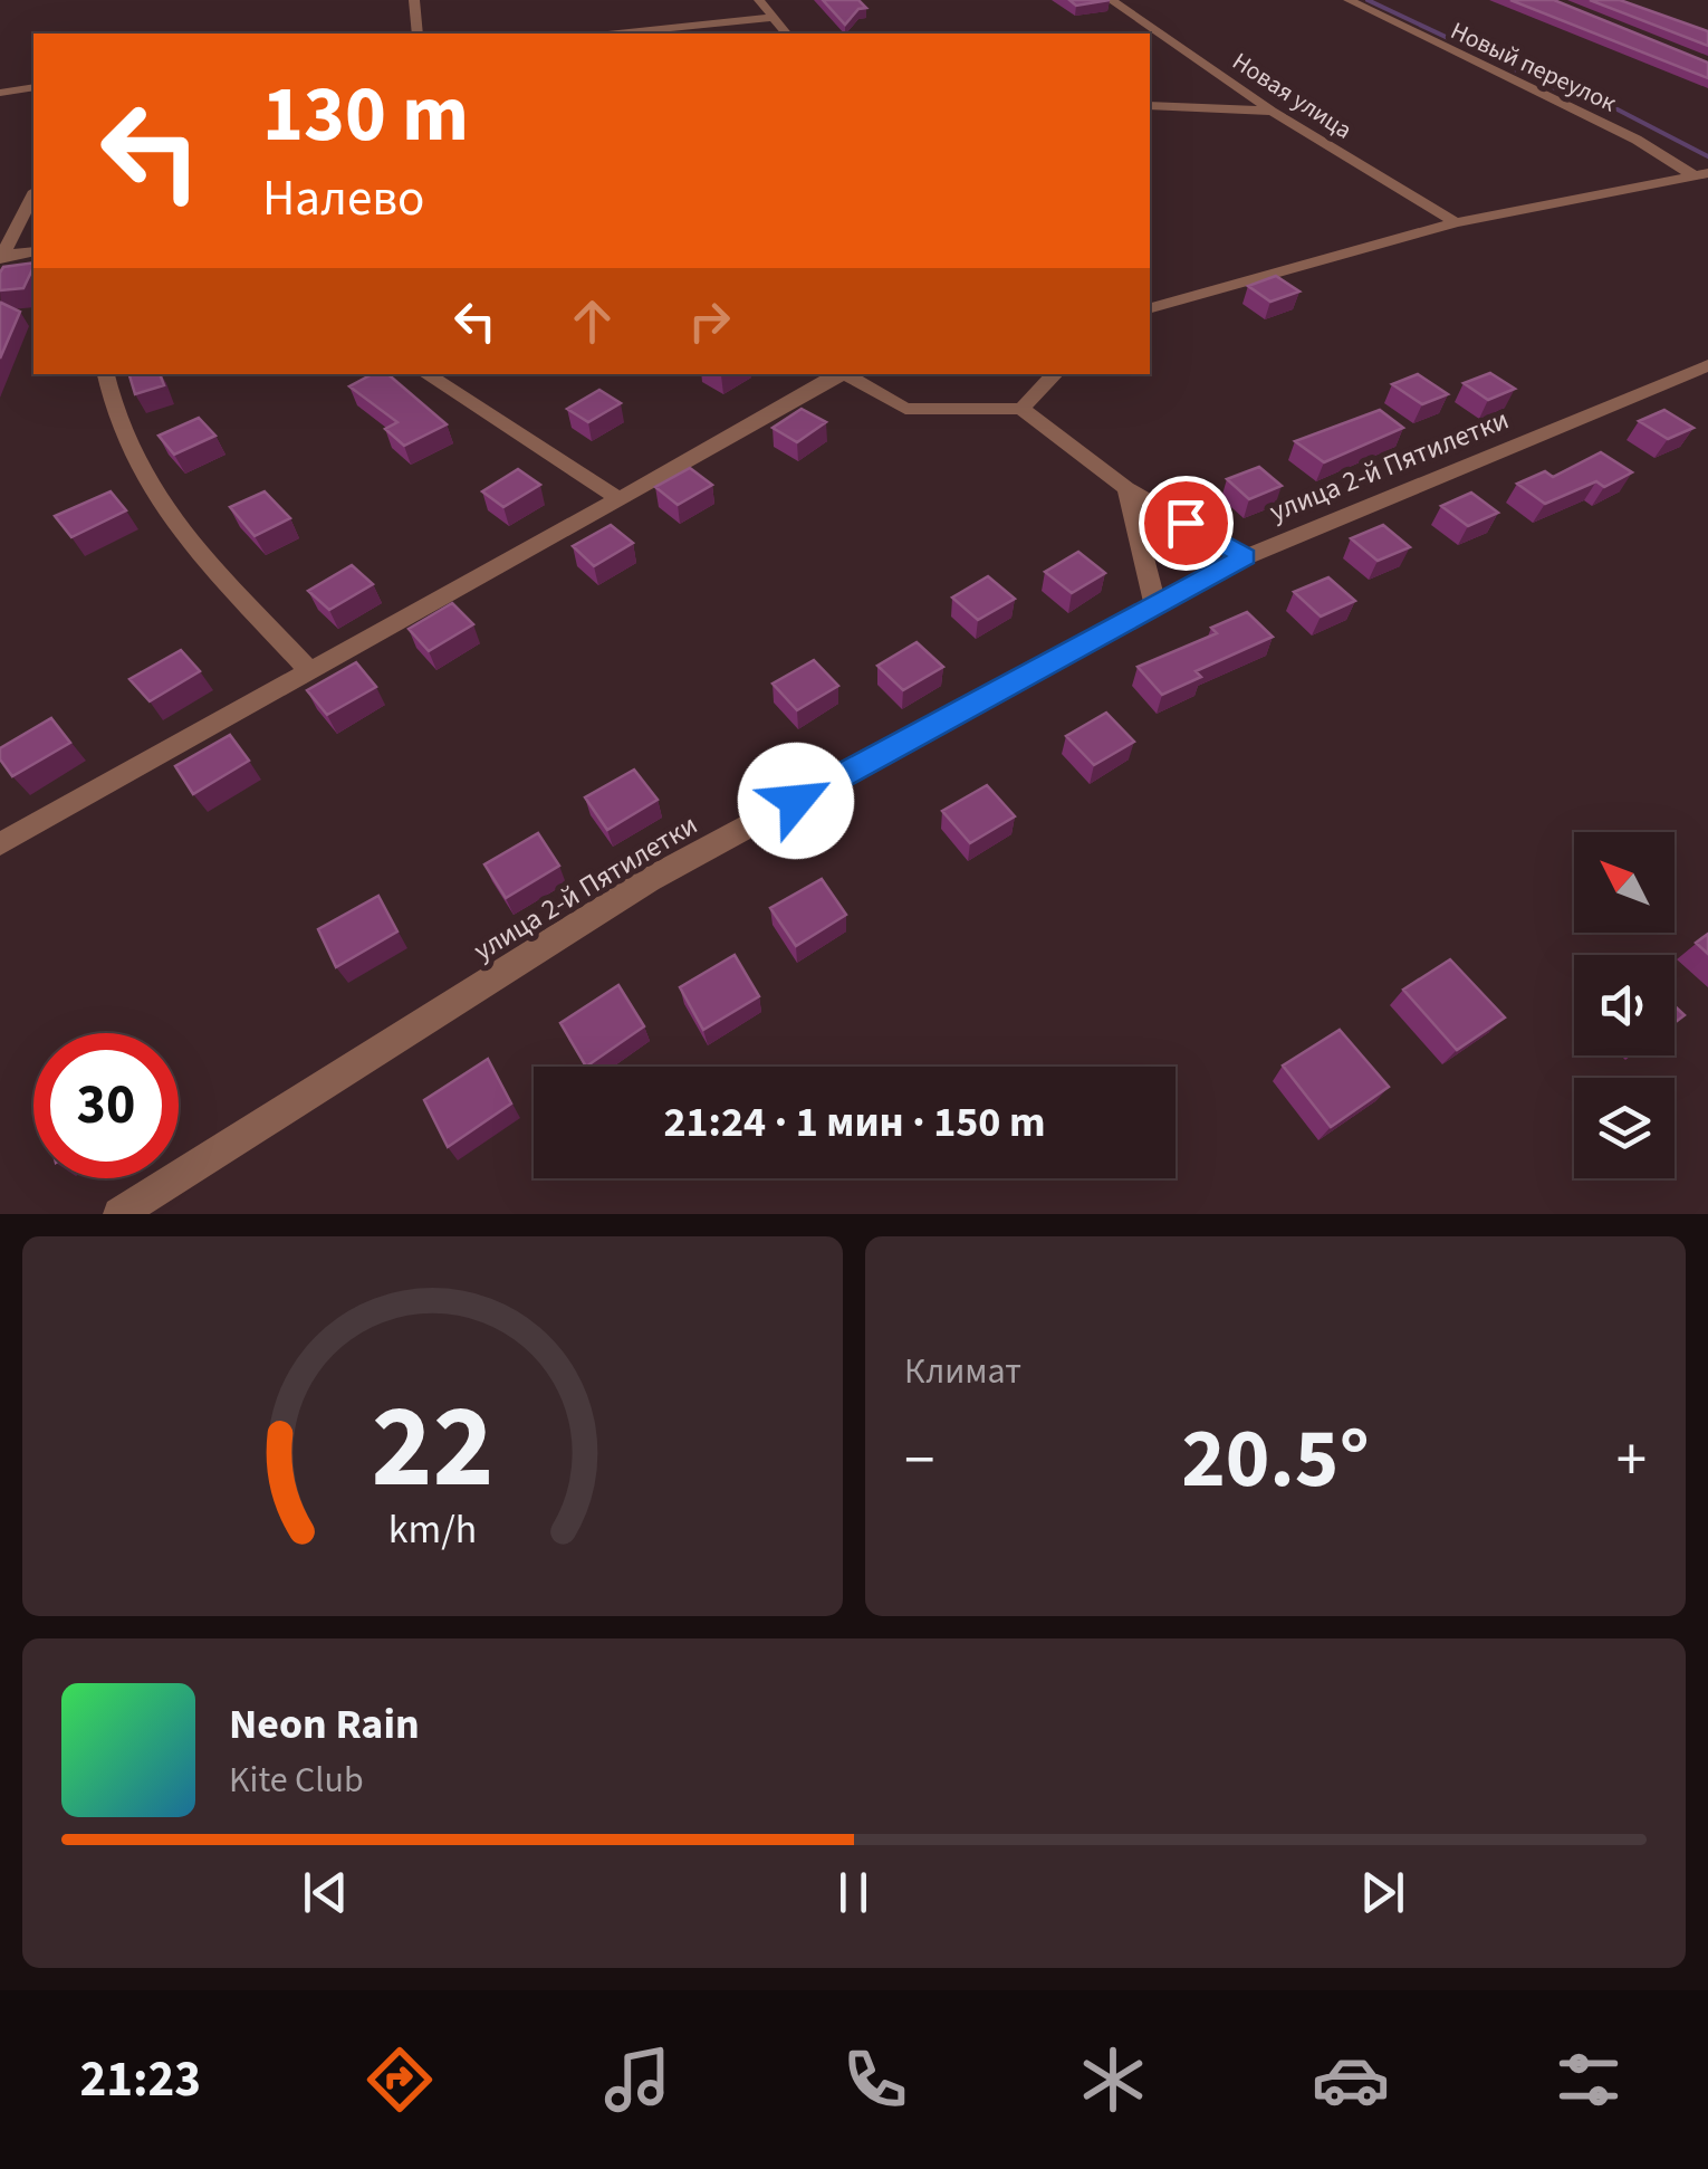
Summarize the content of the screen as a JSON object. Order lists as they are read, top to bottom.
{
  "streets": {
    "street": ["Новый переулок", "Новая улица", "улица 2-й Пятилетки"]
  },
  "north": "top left",
  "page": {
    "turn": ["130 m", "Налево"],
    "limit": "30",
    "trip": "21:24 · 1 мин · 150 m",
    "tile": "Климат",
    "heat": ["−", "20.5°", "+"],
    "song": ["Neon Rain", "Kite Club"],
    "tabs": "21:23",
    "gauge": ["22", "km/h"]
  }
}
